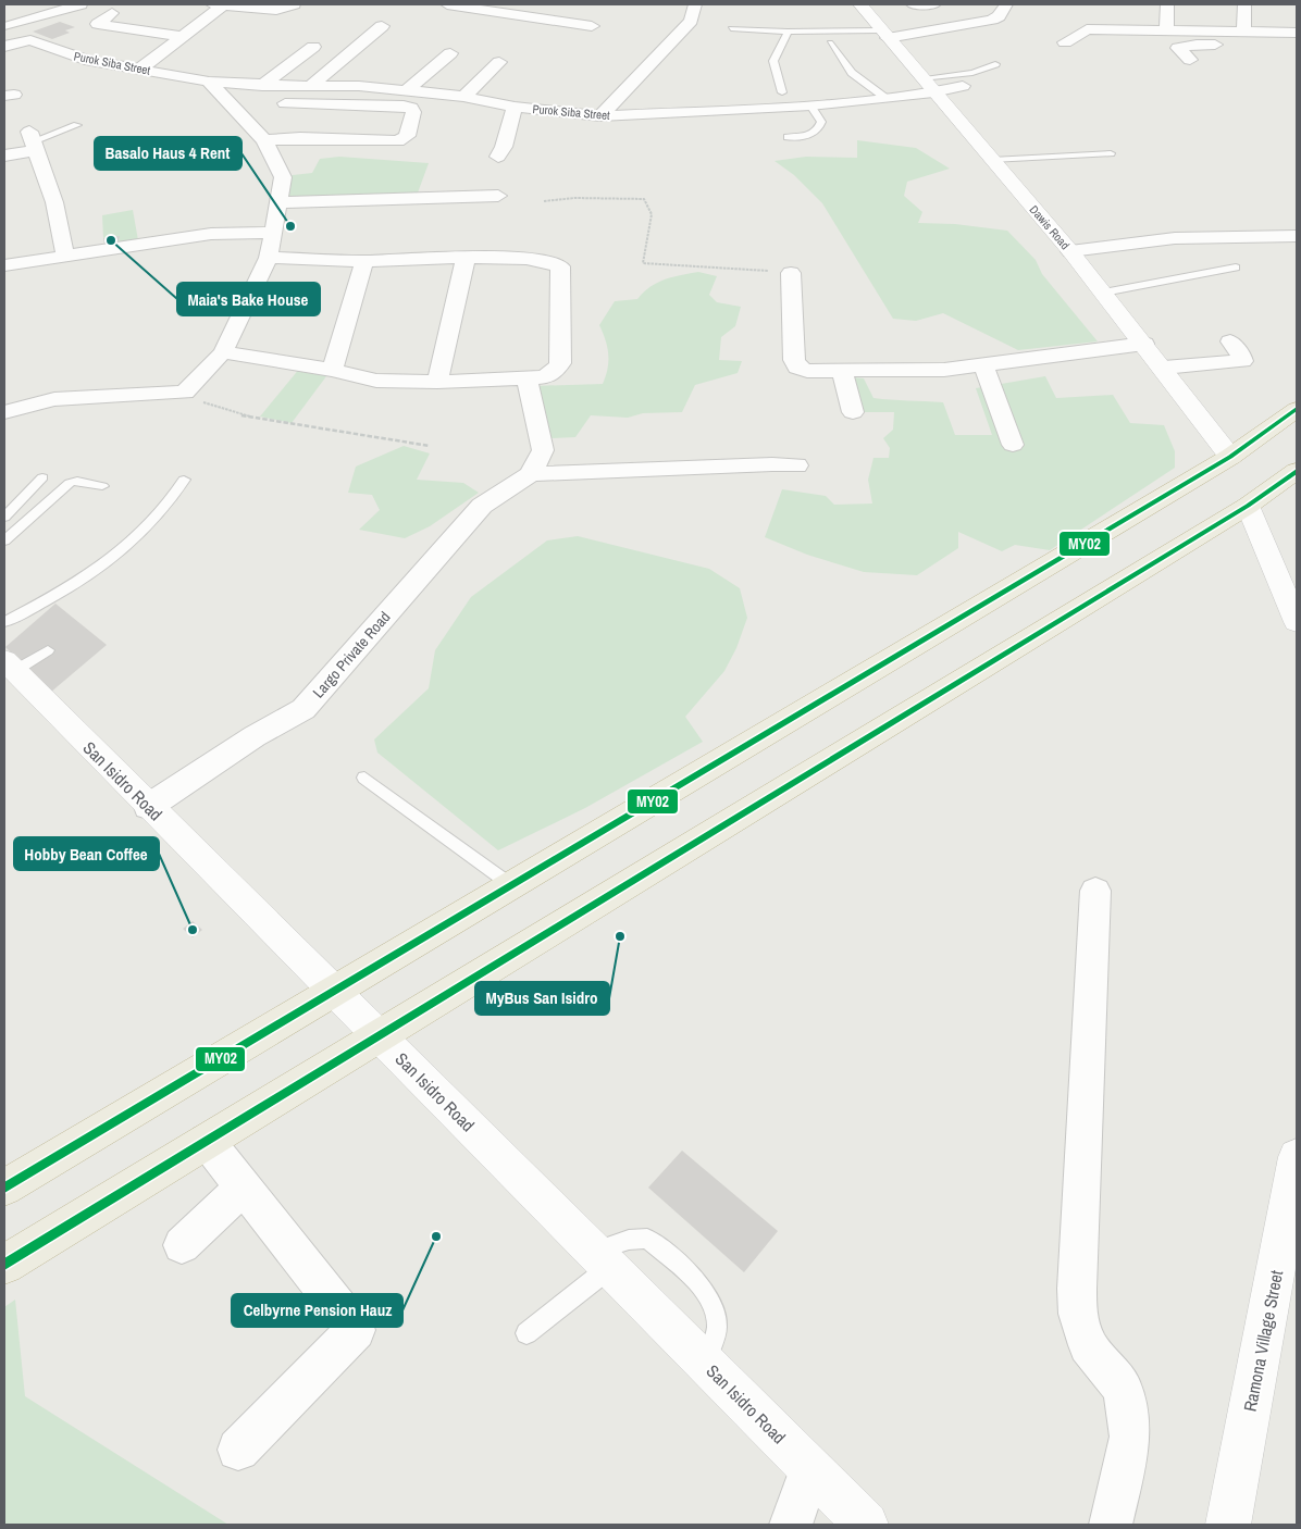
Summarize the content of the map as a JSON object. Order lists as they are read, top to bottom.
{
  "streets": {
    "street": [
      "Purok Siba Street",
      "Dawis Road",
      "Largo Private Road",
      "San Isidro Road",
      "Ramona Village Street"
    ]
  },
  "crossings": [
    ["Purok Siba Street", "Dawis Road"],
    ["Largo Private Road", "San Isidro Road"]
  ],
  "places": [
    "Basalo Haus 4 Rent",
    "Maia's Bake House",
    "Hobby Bean Coffee",
    "MyBus San Isidro",
    "Celbyrne Pension Hauz"
  ],
  "lines": ["transit line MY02"]
}
